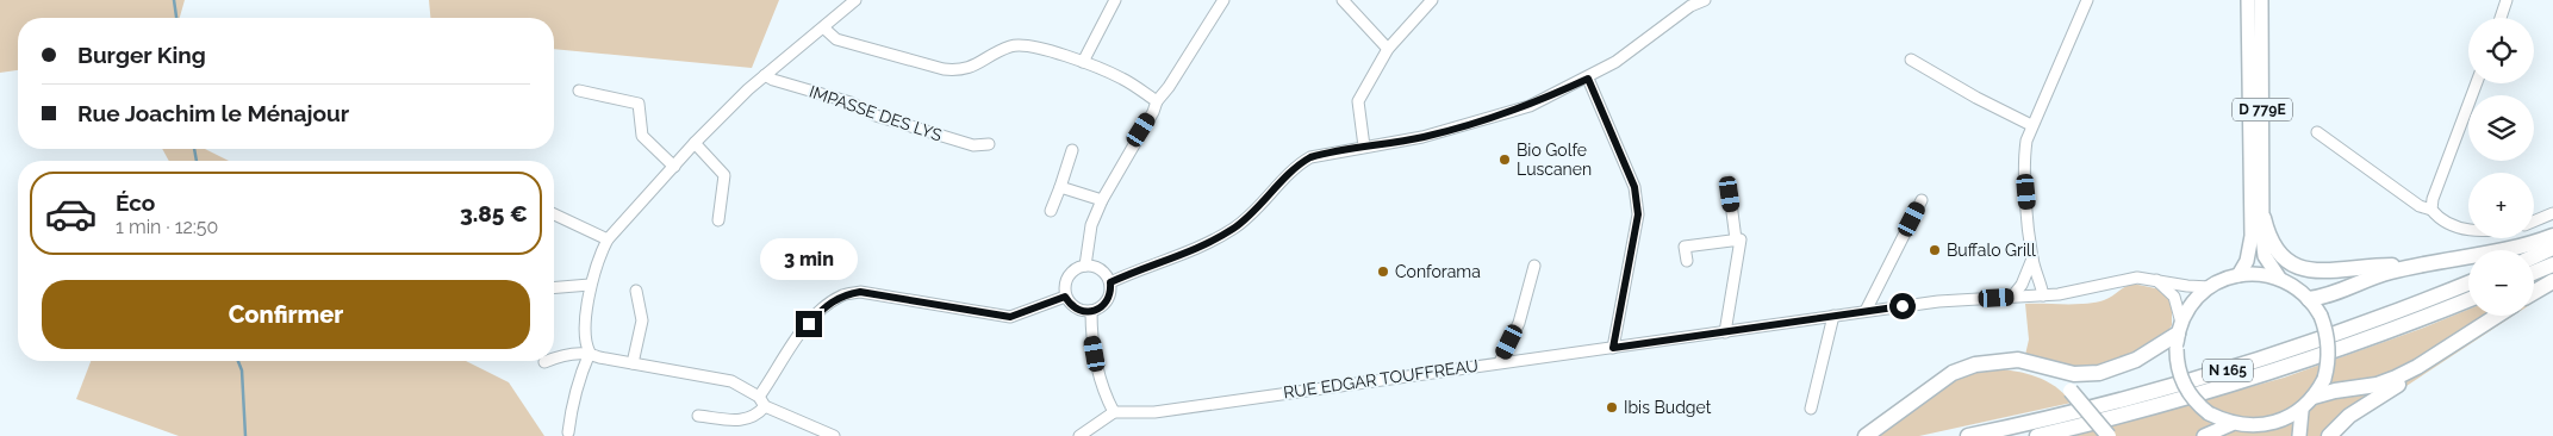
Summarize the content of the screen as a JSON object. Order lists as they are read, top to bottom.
{
  "streets": {
    "highway": ["N 165"],
    "main road": ["D 779E"],
    "street": ["IMPASSE DES LYS", "RUE EDGAR TOUFFREAU"]
  },
  "crossings": [
    ["D 779E", "RUE EDGAR TOUFFREAU"]
  ],
  "places": [
    "Bio Golfe Luscanen",
    "Buffalo Grill",
    "Conforama",
    "Ibis Budget"
  ],
  "page": {
    "map_buttons": ["+", "−"],
    "banner": ["Burger King", "Rue Joachim le Ménajour"],
    "list": [
      {
        "name": "Éco",
        "note": "1 min · 12:50",
        "value": "3.85 €"
      }
    ],
    "bubble": "3 min",
    "buttons": "Confirmer"
  }
}
